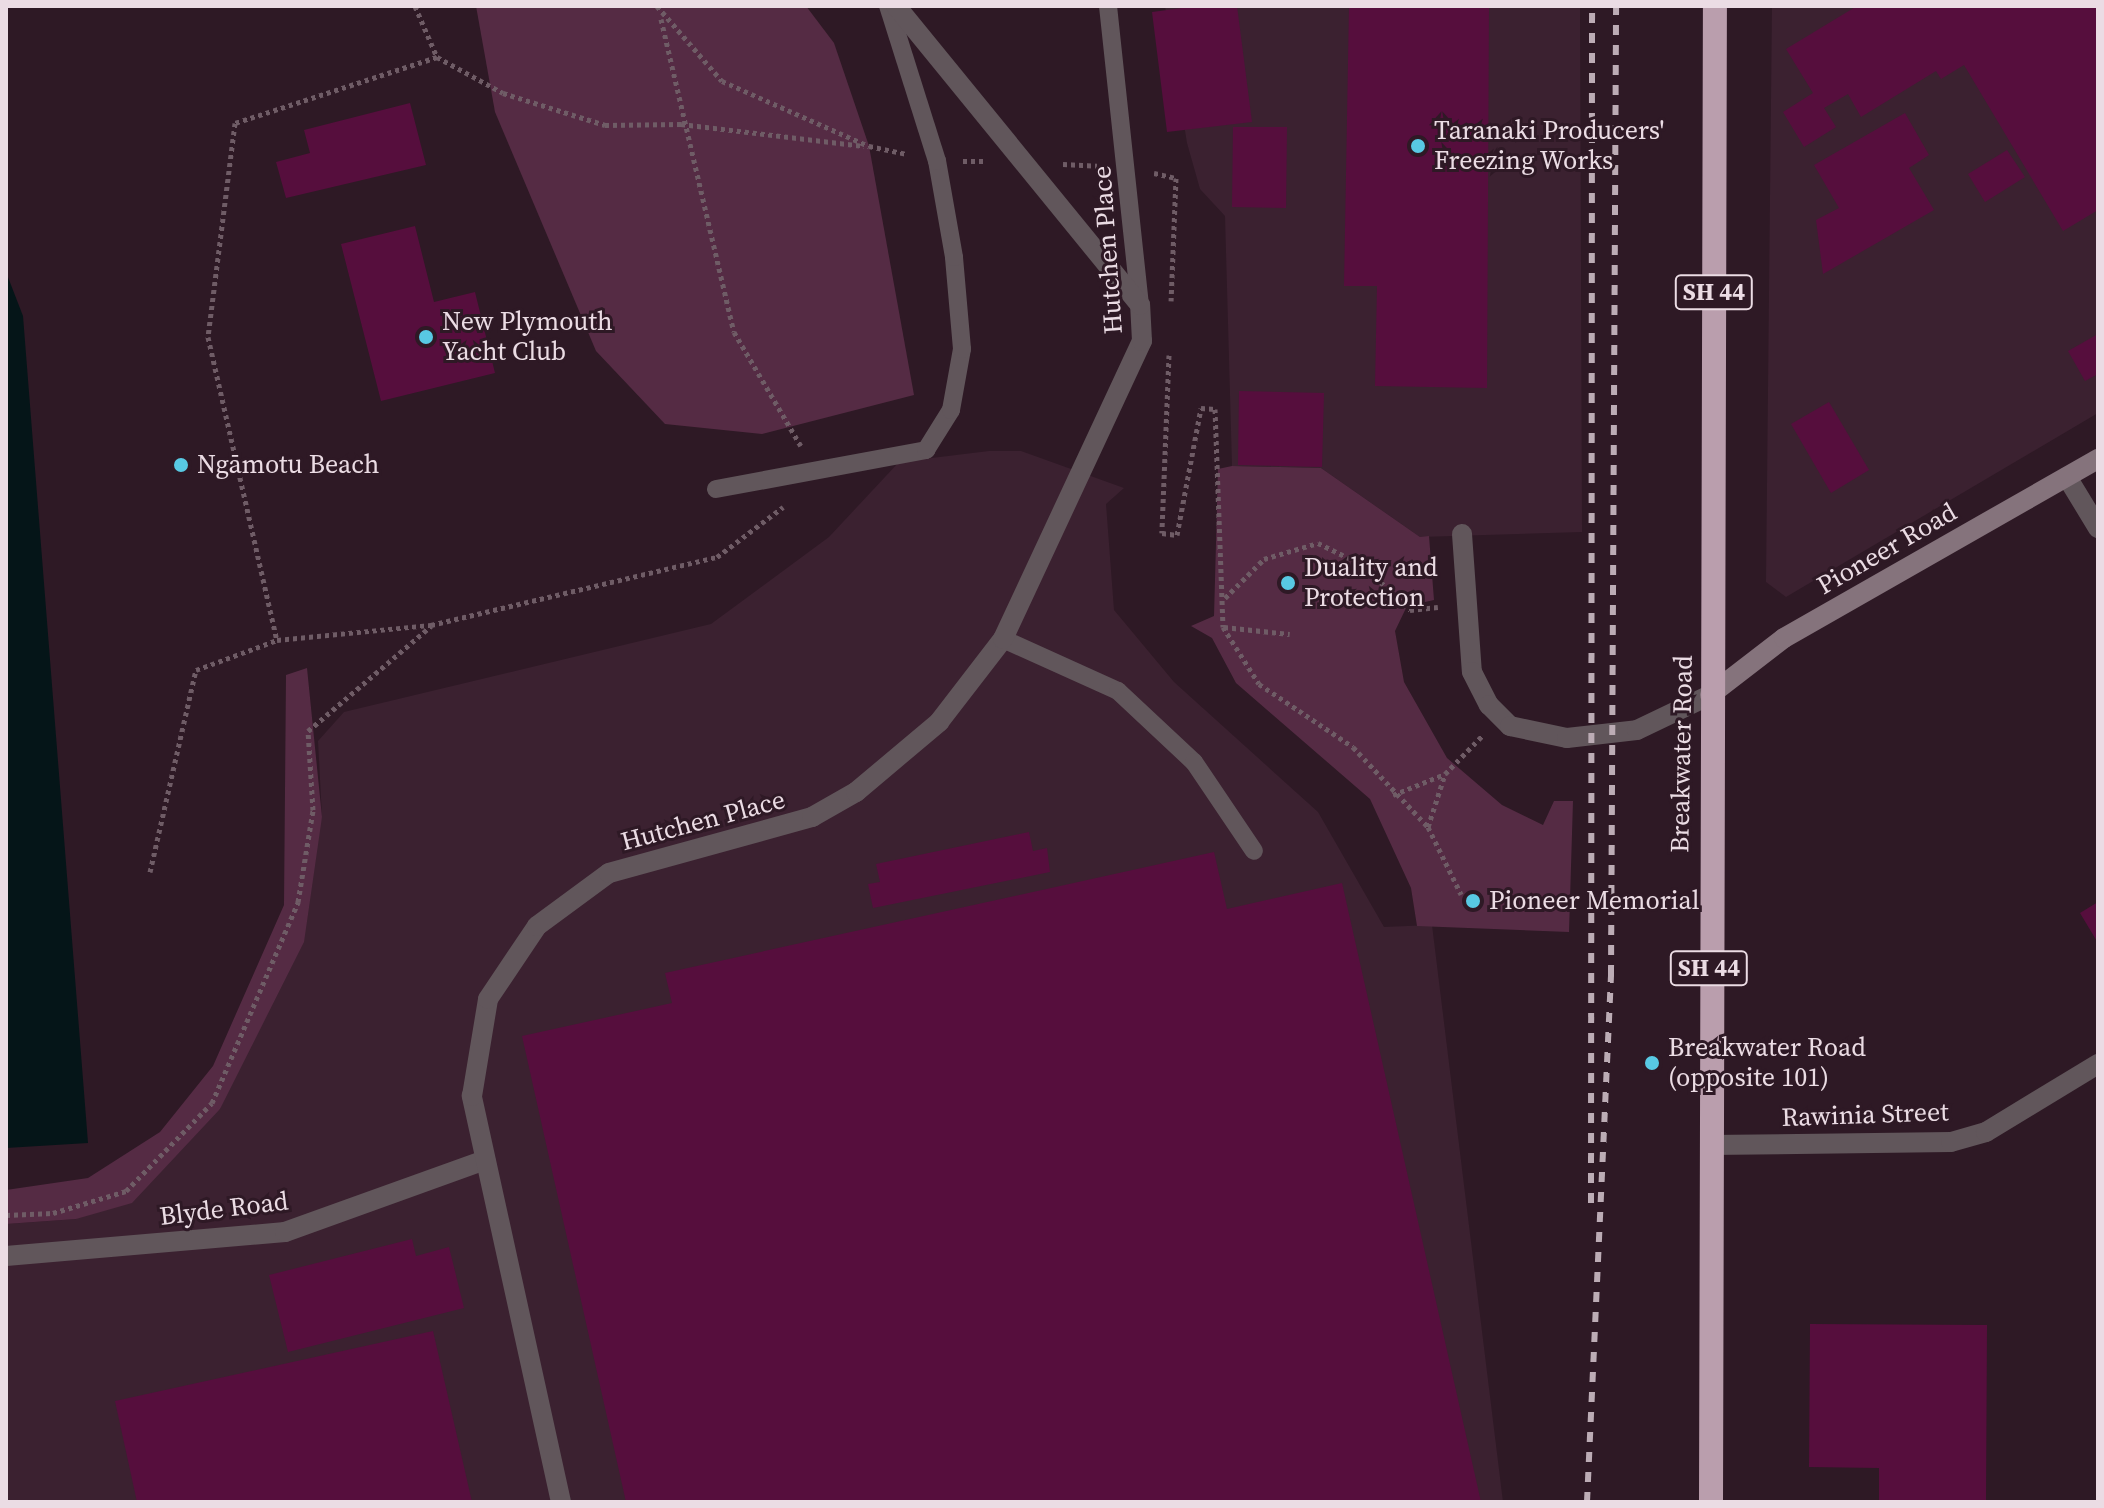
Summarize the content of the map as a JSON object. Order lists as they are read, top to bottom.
{
  "streets": {
    "highway": ["SH 44", "Breakwater Road"],
    "street": [
      "Hutchen Place",
      "Pioneer Road",
      "Rawinia Street",
      "Blyde Road"
    ]
  },
  "crossings": [
    ["Hutchen Place", "Blyde Road"],
    ["Pioneer Road", "Breakwater Road"],
    ["Breakwater Road", "Rawinia Street"]
  ],
  "places": [
    "Taranaki Producers' Freezing Works",
    "New Plymouth Yacht Club",
    "Ngāmotu Beach",
    "Duality and Protection",
    "Pioneer Memorial",
    "Breakwater Road (opposite 101)"
  ]
}
